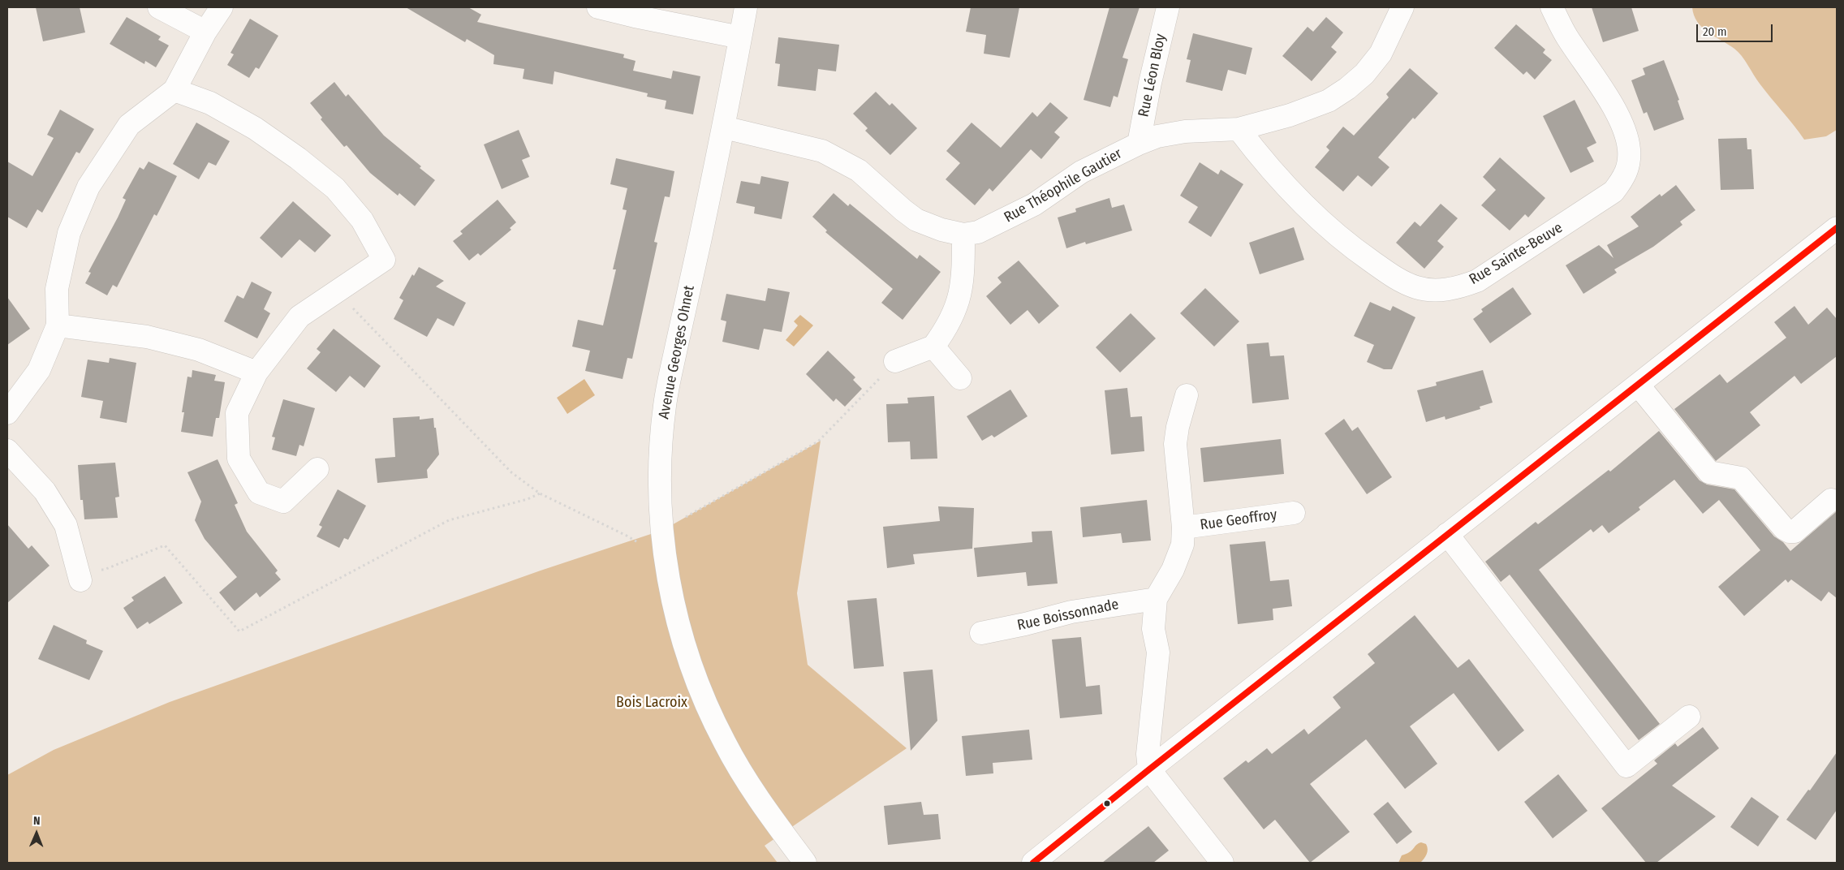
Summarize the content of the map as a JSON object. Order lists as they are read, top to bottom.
{
  "streets": {
    "street": [
      "Rue Léon Bloy",
      "Rue Théophile Gautier",
      "Rue Sainte-Beuve",
      "Avenue Georges Ohnet",
      "Rue Geoffroy",
      "Rue Boissonnade"
    ]
  },
  "crossings": [
    ["Rue Léon Bloy", "Rue Théophile Gautier"],
    ["Rue Théophile Gautier", "Rue Sainte-Beuve"],
    ["Rue Théophile Gautier", "Avenue Georges Ohnet"]
  ],
  "parks": ["Bois Lacroix"],
  "scale_bar": "20 m",
  "north": "top"
}
